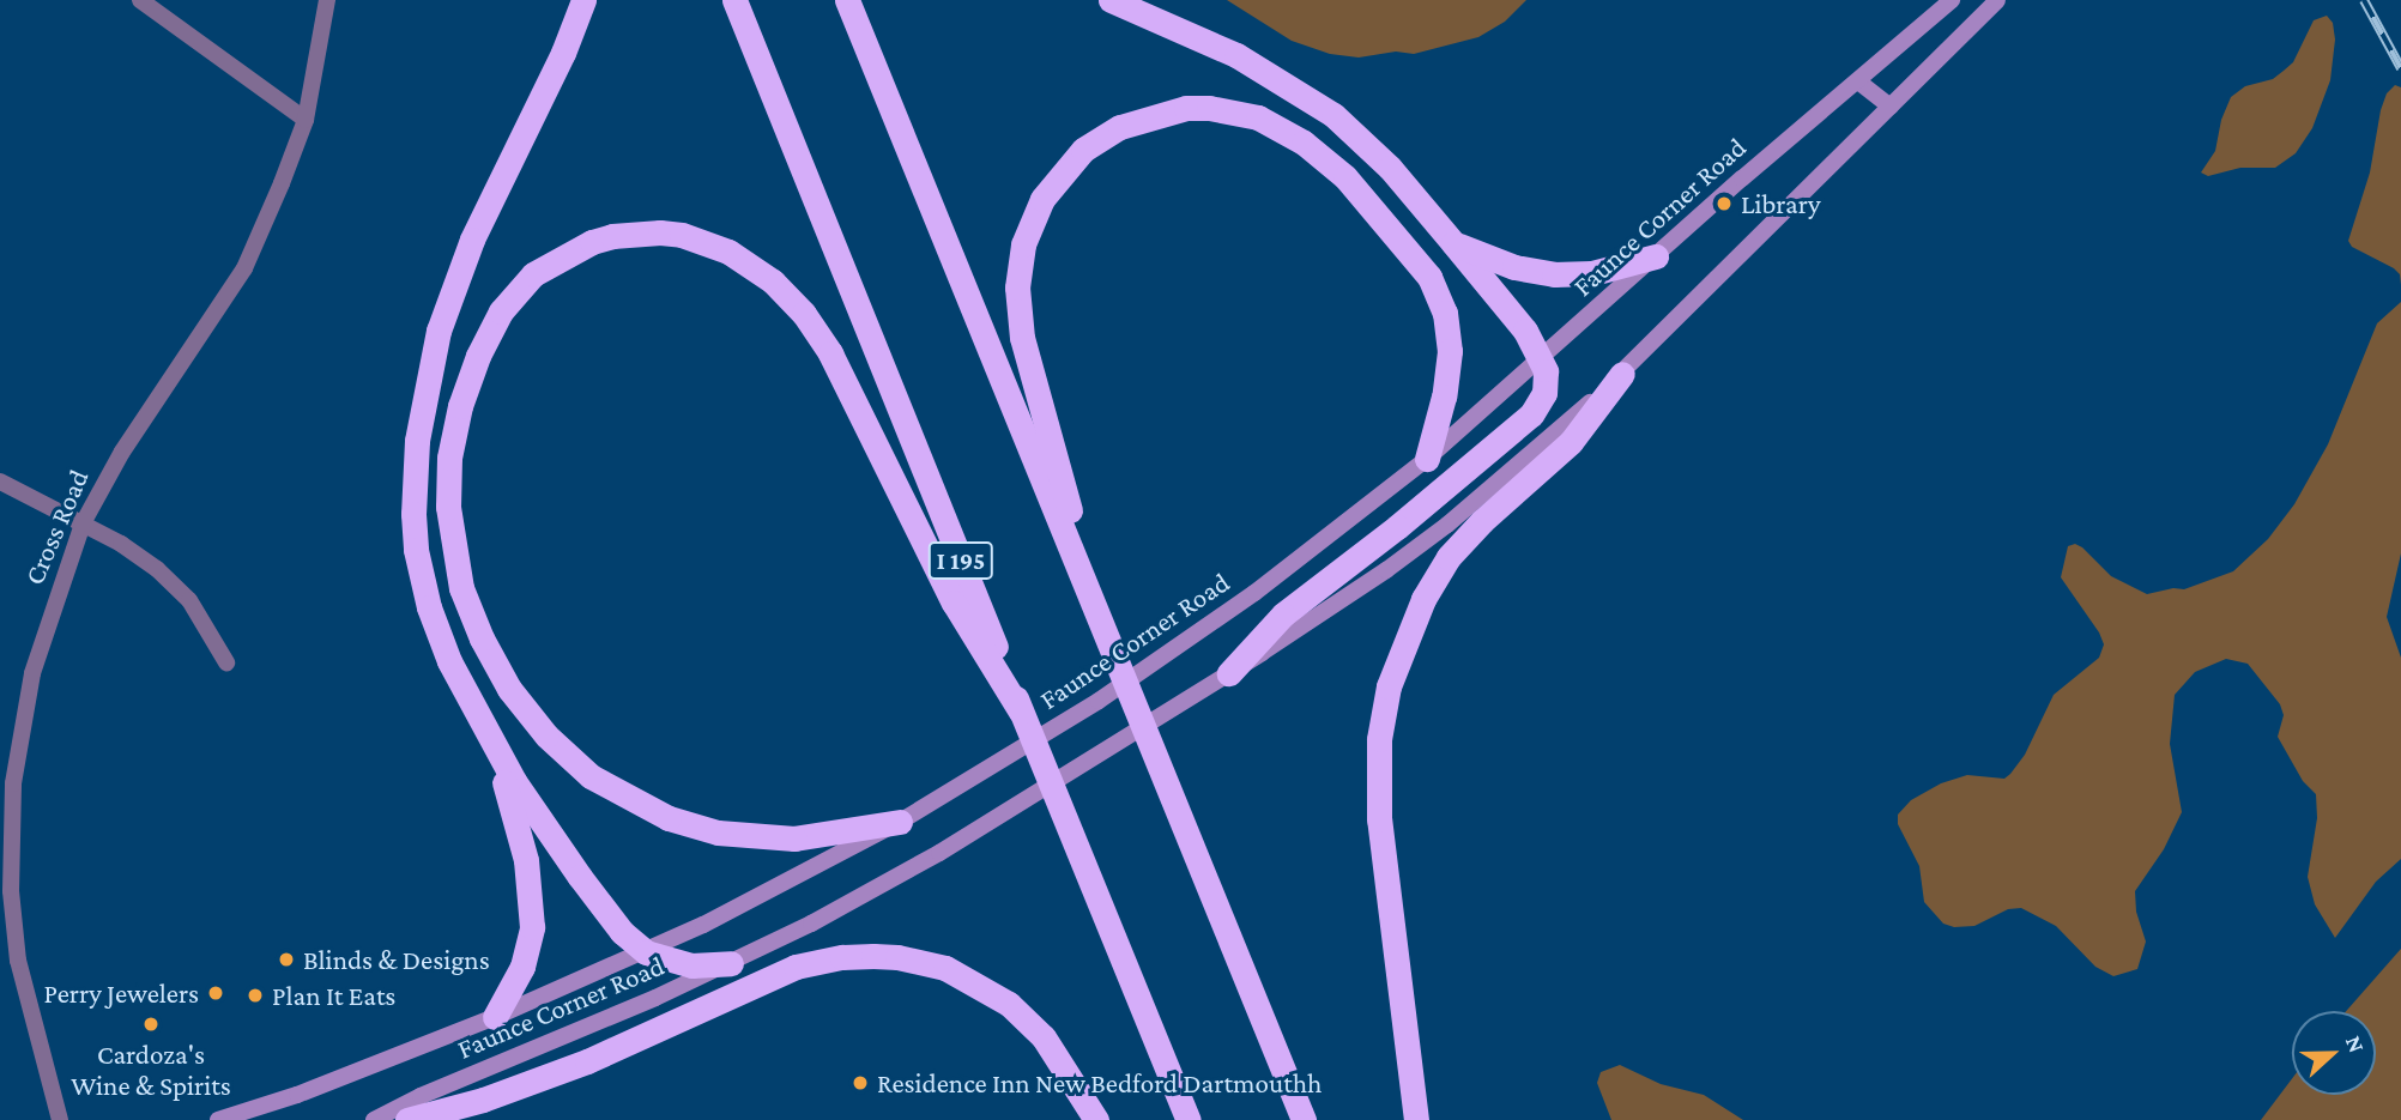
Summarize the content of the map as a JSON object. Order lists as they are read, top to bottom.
{
  "streets": {
    "highway": ["I 195"],
    "main road": ["Faunce Corner Road"],
    "street": ["Cross Road"]
  },
  "places": [
    "Library",
    "Blinds & Designs",
    "Perry Jewelers",
    "Plan It Eats",
    "Cardoza's Wine & Spirits",
    "Residence Inn New Bedford Dartmouthh"
  ],
  "north": "right"
}
